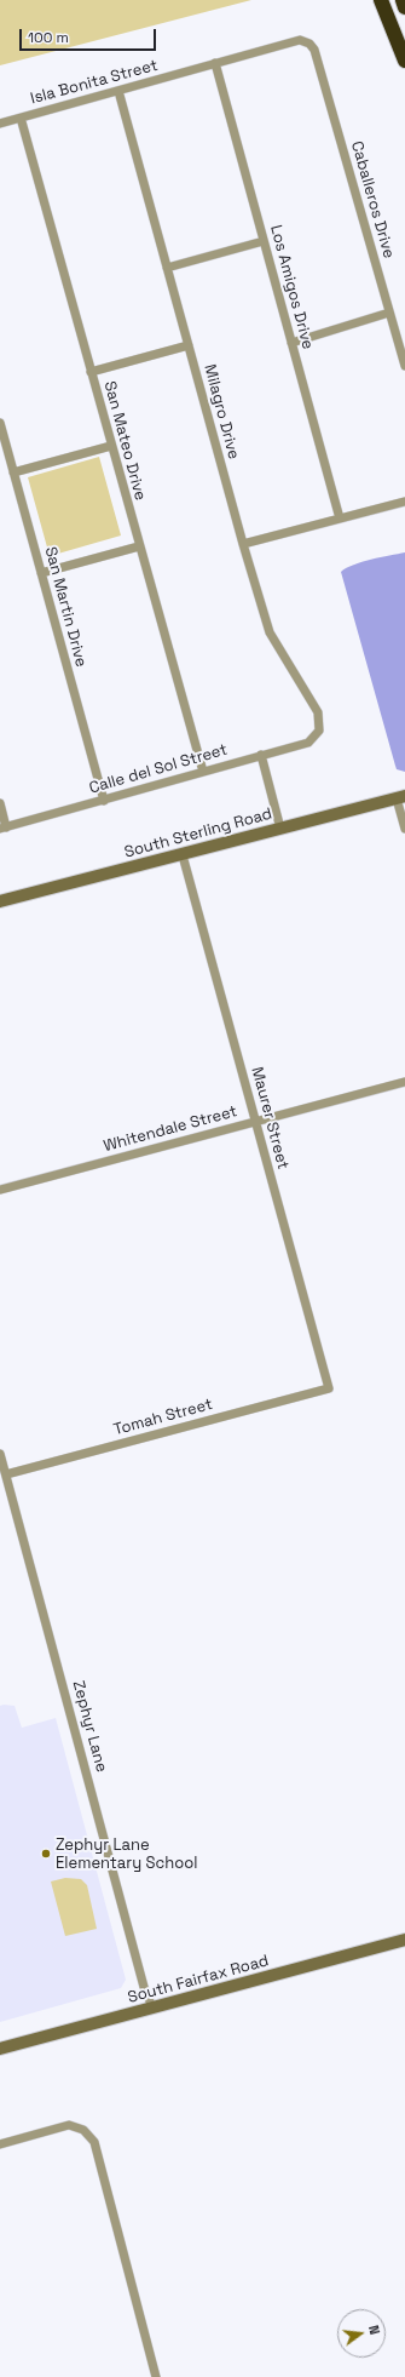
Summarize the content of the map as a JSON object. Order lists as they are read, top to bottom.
{
  "streets": {
    "street": [
      "Isla Bonita Street",
      "Caballeros Drive",
      "Los Amigos Drive",
      "Milagro Drive",
      "San Mateo Drive",
      "San Martin Drive",
      "Calle del Sol Street",
      "South Sterling Road",
      "Maurer Street",
      "Whitendale Street",
      "Tomah Street",
      "Zephyr Lane",
      "South Fairfax Road"
    ]
  },
  "crossings": [
    ["Isla Bonita Street", "Caballeros Drive"],
    ["Isla Bonita Street", "Los Amigos Drive"],
    ["Isla Bonita Street", "Milagro Drive"],
    ["Isla Bonita Street", "San Mateo Drive"],
    ["Milagro Drive", "Calle del Sol Street"],
    ["San Mateo Drive", "Calle del Sol Street"],
    ["San Martin Drive", "Calle del Sol Street"],
    ["South Sterling Road", "Maurer Street"],
    ["Maurer Street", "Whitendale Street"],
    ["Maurer Street", "Tomah Street"],
    ["Tomah Street", "Zephyr Lane"],
    ["Zephyr Lane", "South Fairfax Road"]
  ],
  "places": ["Zephyr Lane Elementary School"],
  "scale_bar": "100 m",
  "north": "right"
}
